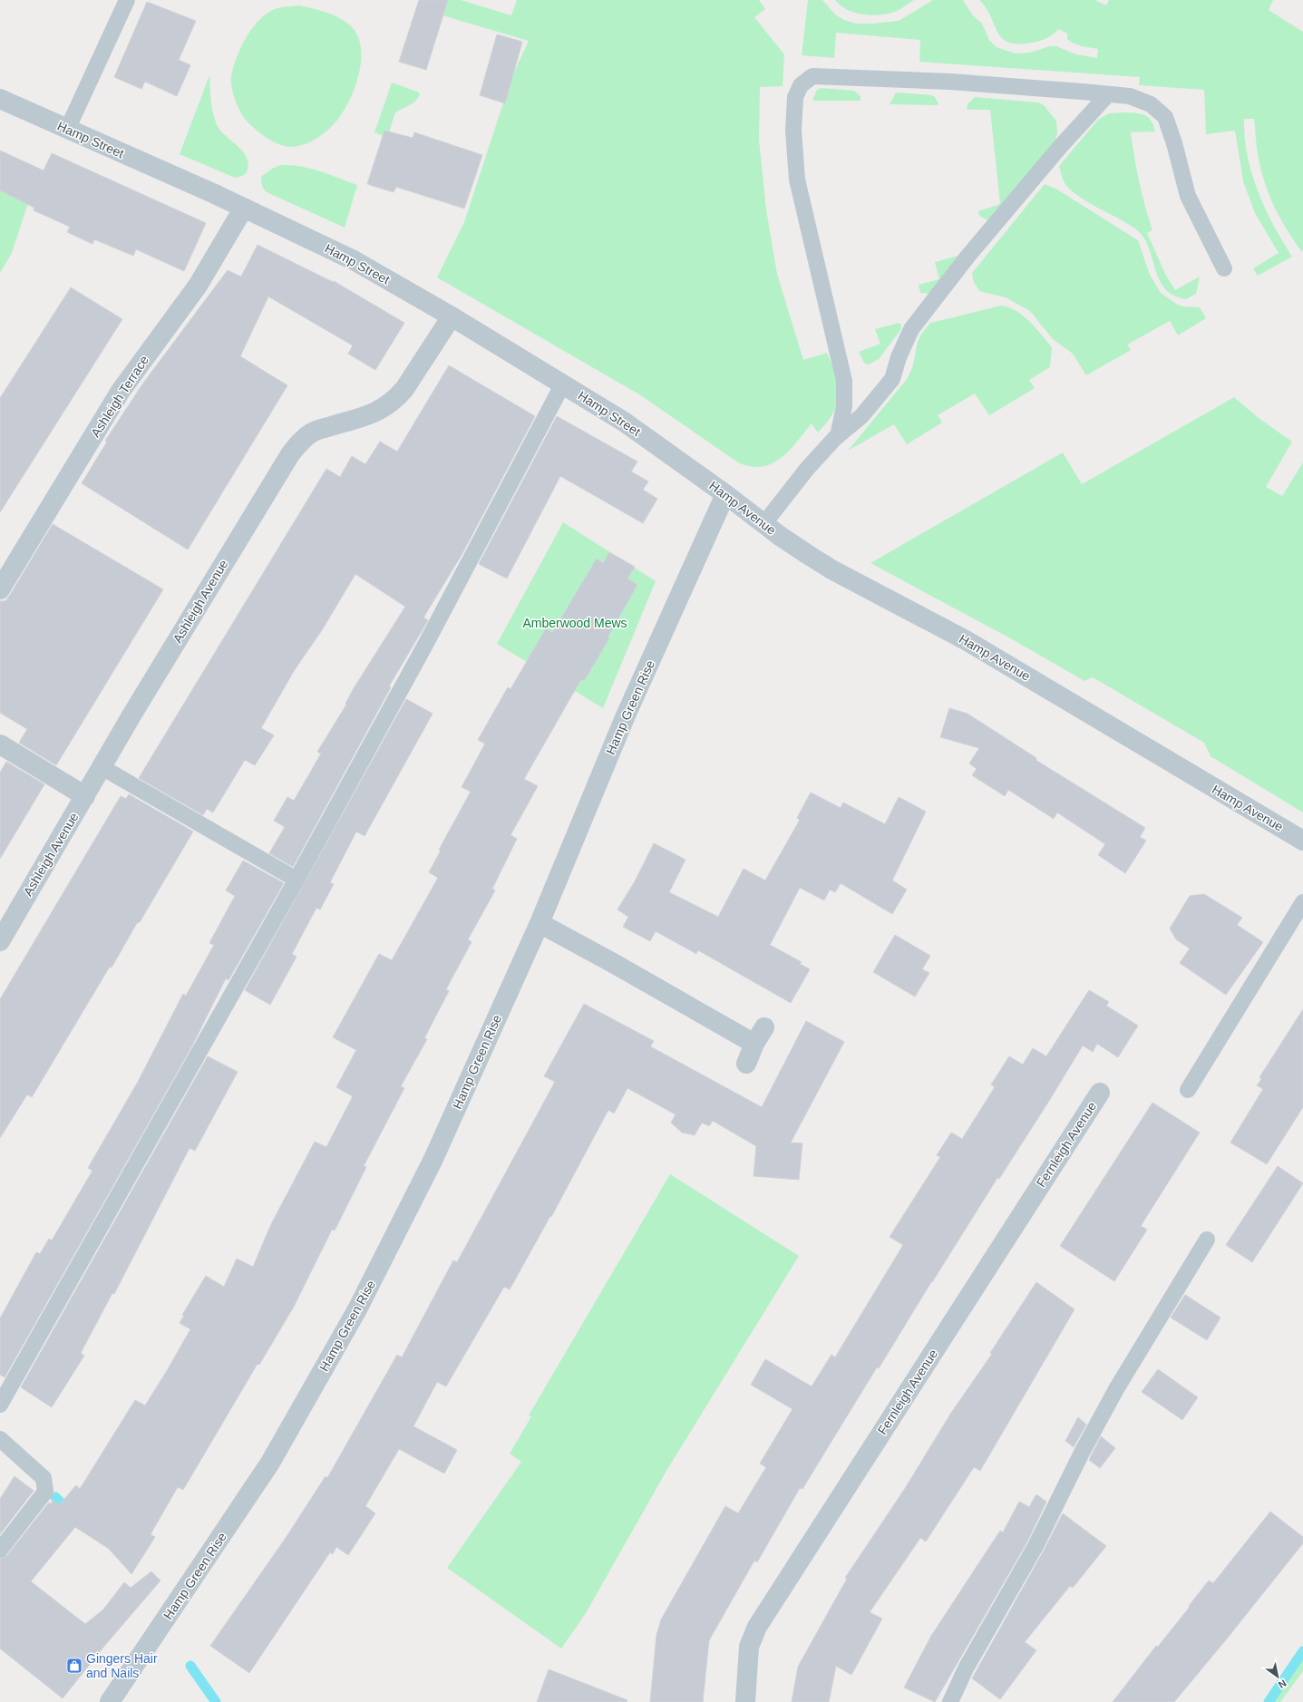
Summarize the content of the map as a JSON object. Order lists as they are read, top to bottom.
{
  "streets": {
    "street": [
      "Hamp Street",
      "Ashleigh Terrace",
      "Hamp Avenue",
      "Ashleigh Avenue",
      "Hamp Green Rise",
      "Fernleigh Avenue"
    ]
  },
  "crossings": [
    ["Hamp Street", "Ashleigh Terrace"],
    ["Hamp Street", "Hamp Avenue"],
    ["Hamp Street", "Ashleigh Avenue"],
    ["Hamp Avenue", "Hamp Green Rise"]
  ],
  "parks": ["Amberwood Mews"],
  "places": {
    "shop": ["Gingers Hair and Nails"]
  },
  "north": "bottom right"
}
